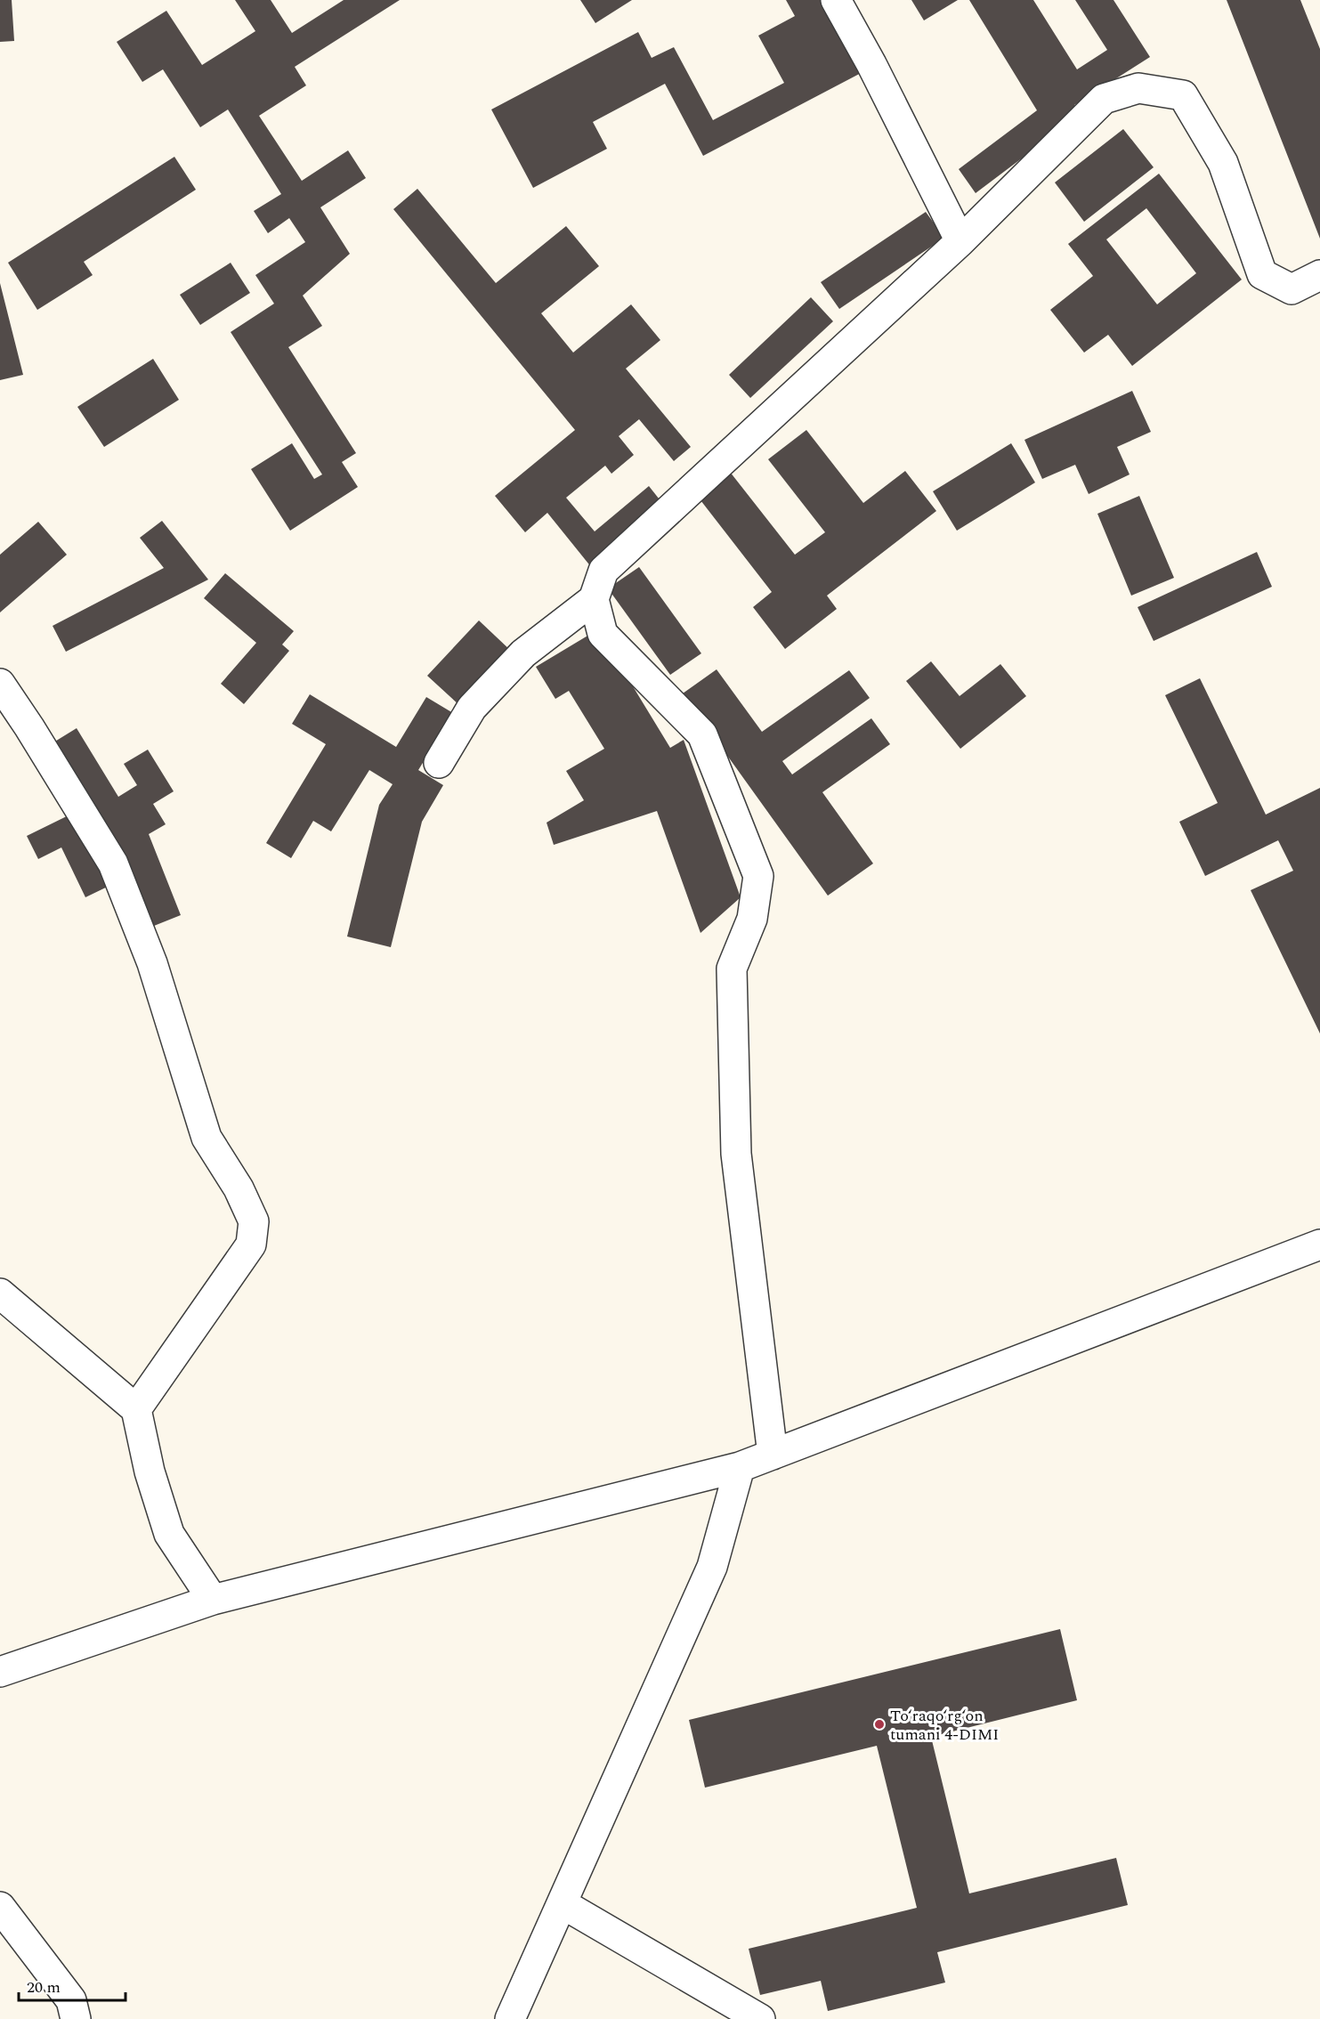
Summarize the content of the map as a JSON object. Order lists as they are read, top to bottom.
{
  "places": ["To‘raqo‘rg‘on tumani 4-DIMI"],
  "scale_bar": "20 m"
}
